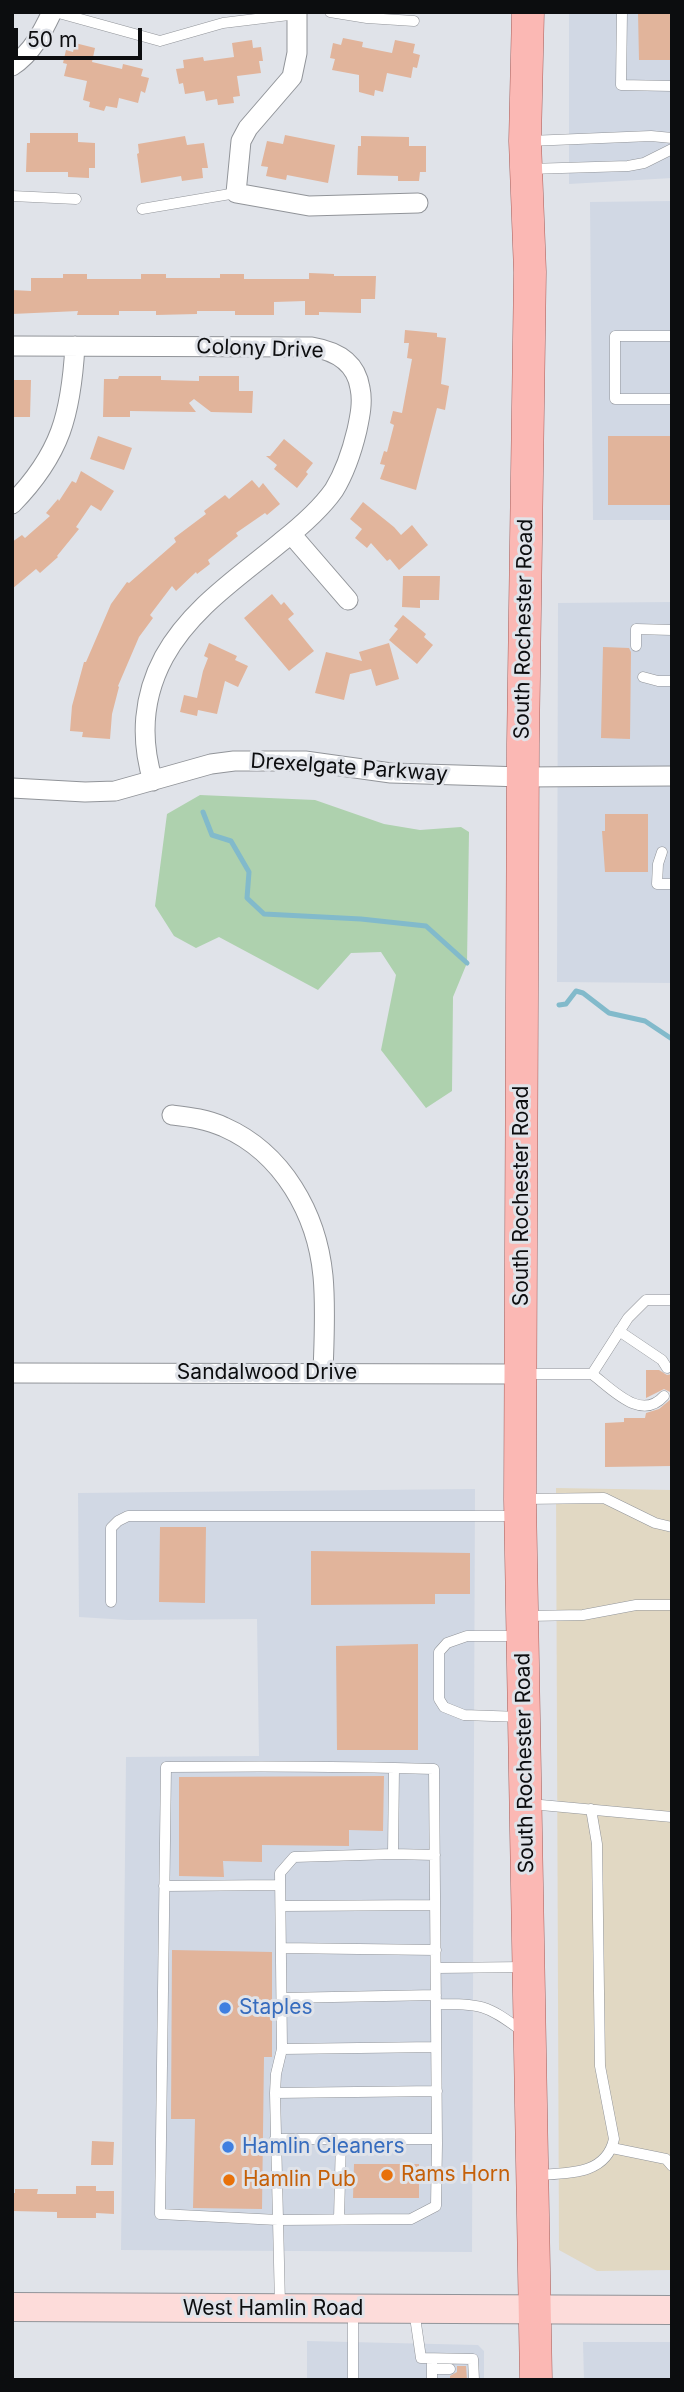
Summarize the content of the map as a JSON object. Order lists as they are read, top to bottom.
{
  "streets": {
    "main road": ["South Rochester Road"],
    "street": [
      "Colony Drive",
      "Drexelgate Parkway",
      "Sandalwood Drive",
      "West Hamlin Road"
    ]
  },
  "crossings": [
    ["Colony Drive", "Drexelgate Parkway"],
    ["South Rochester Road", "Drexelgate Parkway"],
    ["South Rochester Road", "Sandalwood Drive"],
    ["South Rochester Road", "West Hamlin Road"]
  ],
  "places": [
    "Staples",
    "Hamlin Cleaners",
    "Rams Horn",
    "Hamlin Pub"
  ],
  "scale_bar": "50 m"
}
